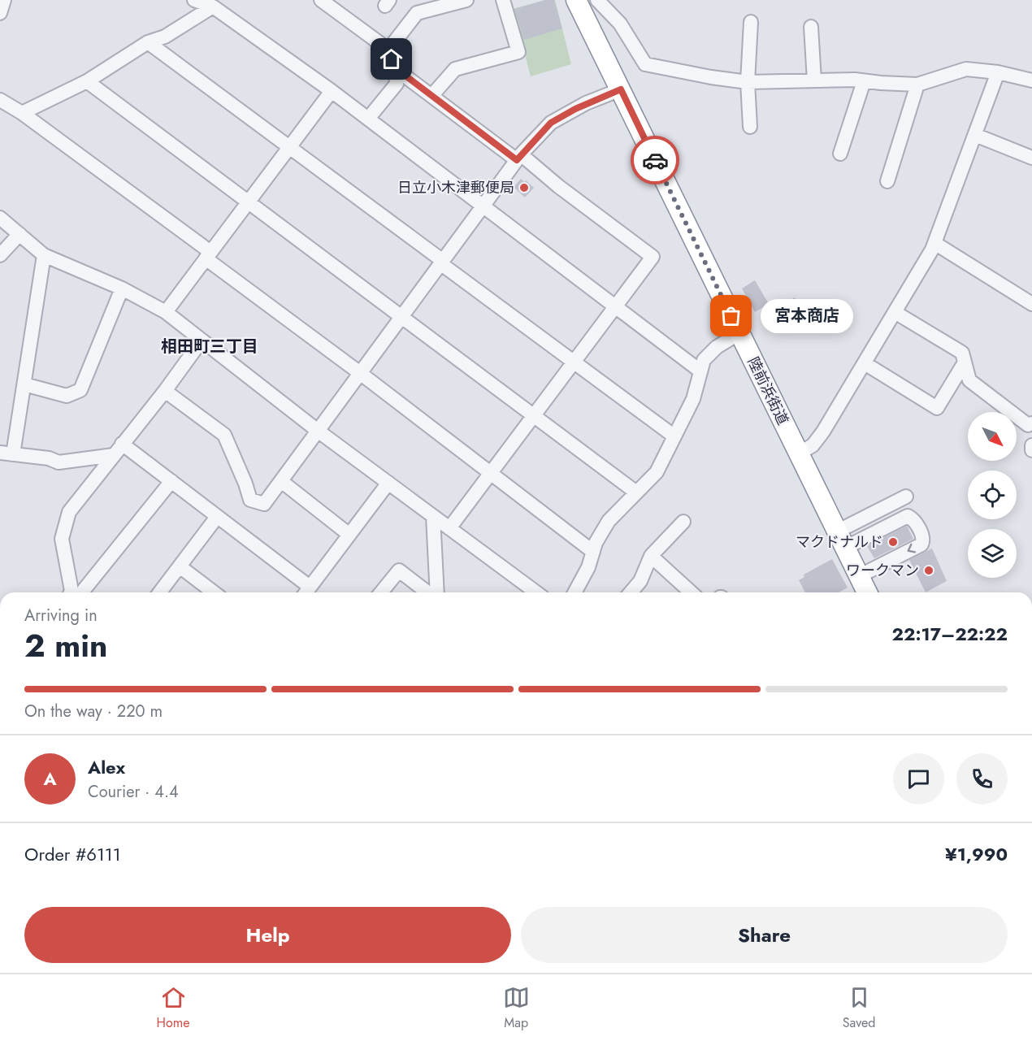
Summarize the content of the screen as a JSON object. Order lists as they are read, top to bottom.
{
  "streets": {
    "highway": ["陸前浜街道"]
  },
  "districts": ["相田町三丁目"],
  "places": [
    "日立小木津郵便局",
    "宮本商店",
    "マクドナルド",
    "ワークマン"
  ],
  "north": "bottom right",
  "page": {
    "bubble": "宮本商店",
    "heading": ["2 min", "Arriving in", "22:17–22:22"],
    "panel": [
      "Alex",
      "Courier · 4.4",
      "Order #6111",
      "¥1,990"
    ],
    "bar": "On the way · 220 m",
    "round": "A",
    "buttons": ["Help", "Share"],
    "tabs": ["Home", "Map", "Saved"]
  }
}
